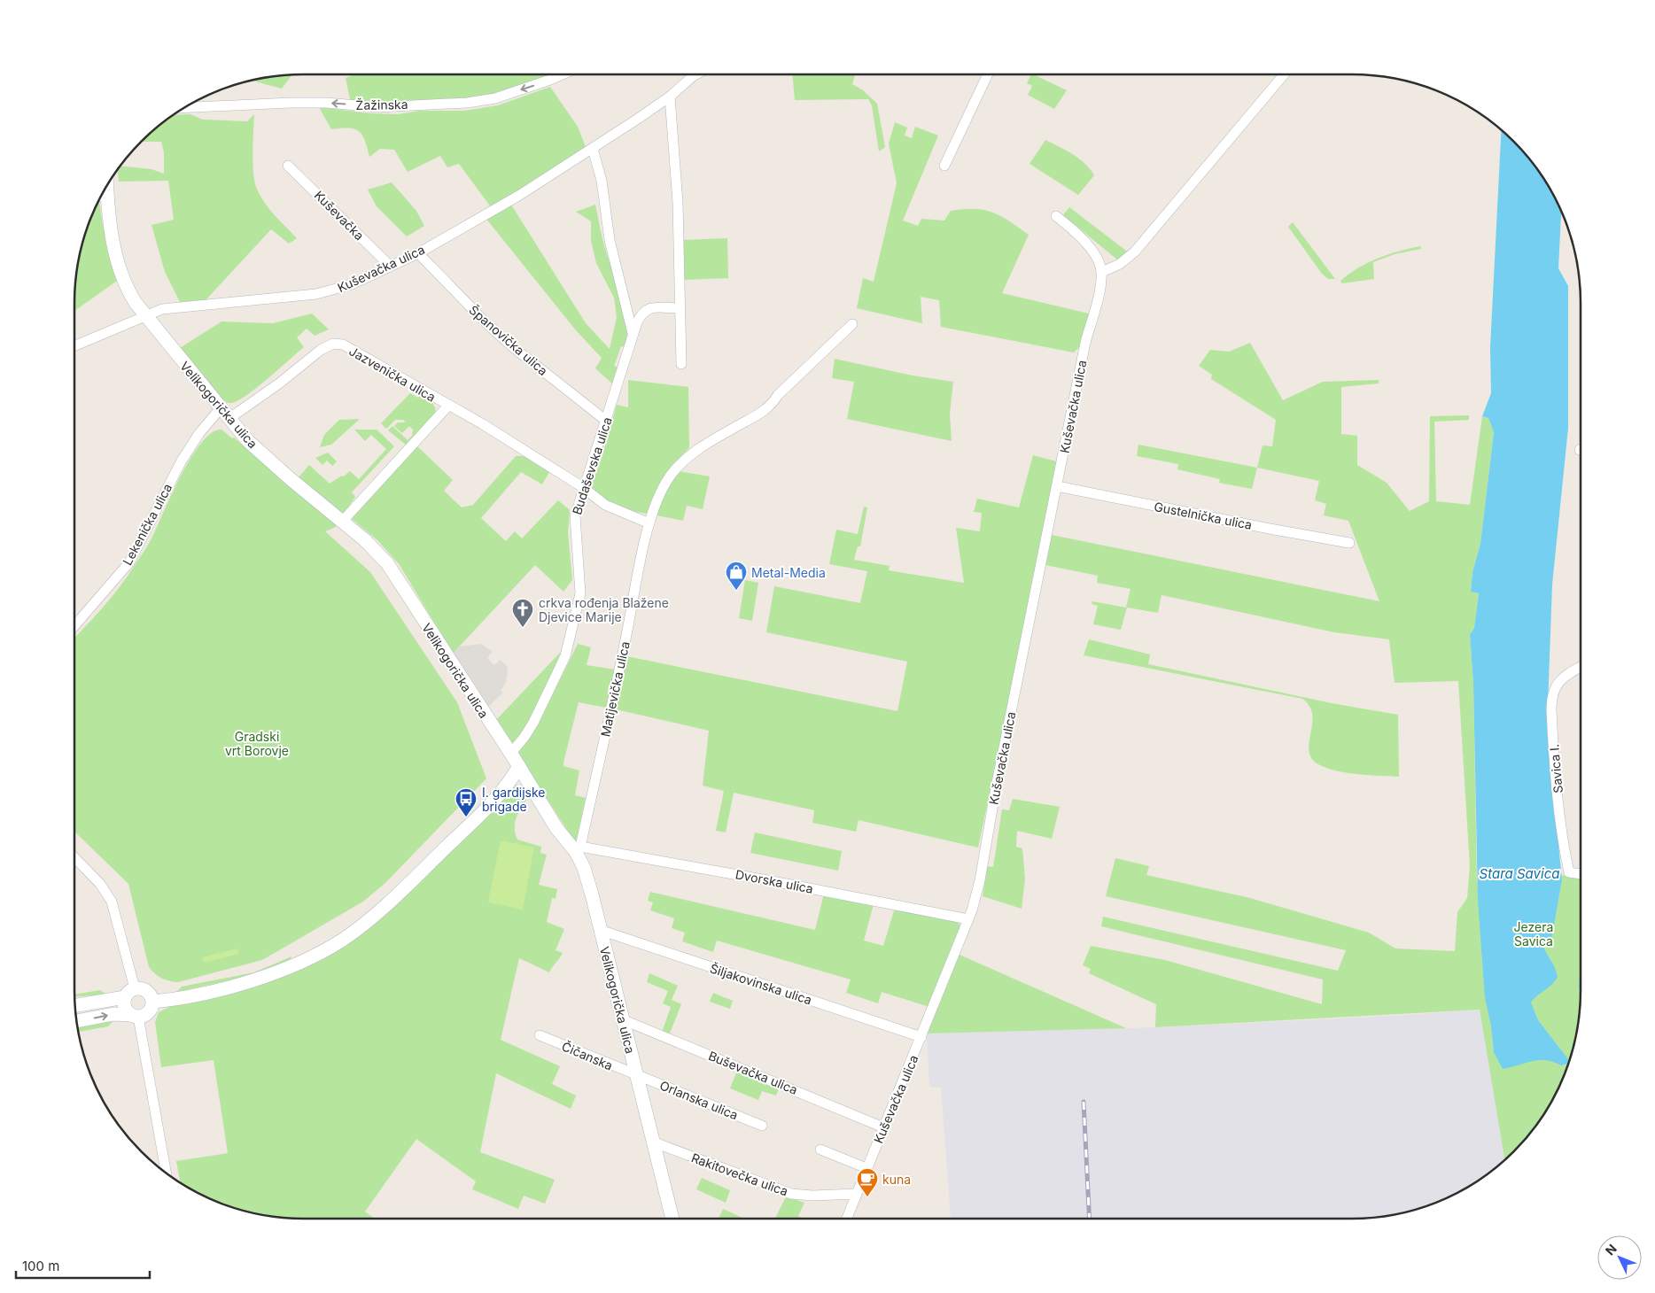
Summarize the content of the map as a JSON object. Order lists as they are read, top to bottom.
{
  "streets": {
    "street": [
      "Žažinska",
      "Kuševačka",
      "Kuševačka ulica",
      "Španovička ulica",
      "Jazvenička ulica",
      "Velikogorička ulica",
      "Budaševska ulica",
      "Gustelnička ulica",
      "Lekenička ulica",
      "Matijevička ulica",
      "Savica I.",
      "Dvorska ulica",
      "Šiljakovinska ulica",
      "Čičanska",
      "Buševačka ulica",
      "Orlanska ulica",
      "Rakitovečka ulica"
    ]
  },
  "crossings": [
    ["Kuševačka", "Kuševačka ulica"],
    ["Kuševačka ulica", "Španovička ulica"],
    ["Kuševačka ulica", "Velikogorička ulica"],
    ["Kuševačka ulica", "Gustelnička ulica"],
    ["Kuševačka ulica", "Dvorska ulica"],
    ["Kuševačka ulica", "Šiljakovinska ulica"],
    ["Kuševačka ulica", "Buševačka ulica"],
    ["Kuševačka ulica", "Rakitovečka ulica"],
    ["Španovička ulica", "Budaševska ulica"],
    ["Jazvenička ulica", "Velikogorička ulica"],
    ["Jazvenička ulica", "Budaševska ulica"],
    ["Jazvenička ulica", "Lekenička ulica"],
    ["Jazvenička ulica", "Matijevička ulica"],
    ["Velikogorička ulica", "Budaševska ulica"],
    ["Velikogorička ulica", "Lekenička ulica"],
    ["Velikogorička ulica", "Matijevička ulica"],
    ["Velikogorička ulica", "Dvorska ulica"],
    ["Velikogorička ulica", "Šiljakovinska ulica"],
    ["Velikogorička ulica", "Čičanska"],
    ["Velikogorička ulica", "Buševačka ulica"],
    ["Velikogorička ulica", "Orlanska ulica"],
    ["Velikogorička ulica", "Rakitovečka ulica"],
    ["Matijevička ulica", "Dvorska ulica"],
    ["Čičanska", "Orlanska ulica"]
  ],
  "one_way": ["Žažinska"],
  "water": ["Stara Savica"],
  "parks": ["Gradski vrt Borovje", "Jezera Savica"],
  "places": {
    "shop": ["Metal-Media"],
    "church": ["crkva rođenja Blažene Djevice Marije"],
    "bus stop": ["I. gardijske brigade"],
    "cafe": ["kuna"]
  },
  "scale_bar": "100 m",
  "north": "top left"
}
